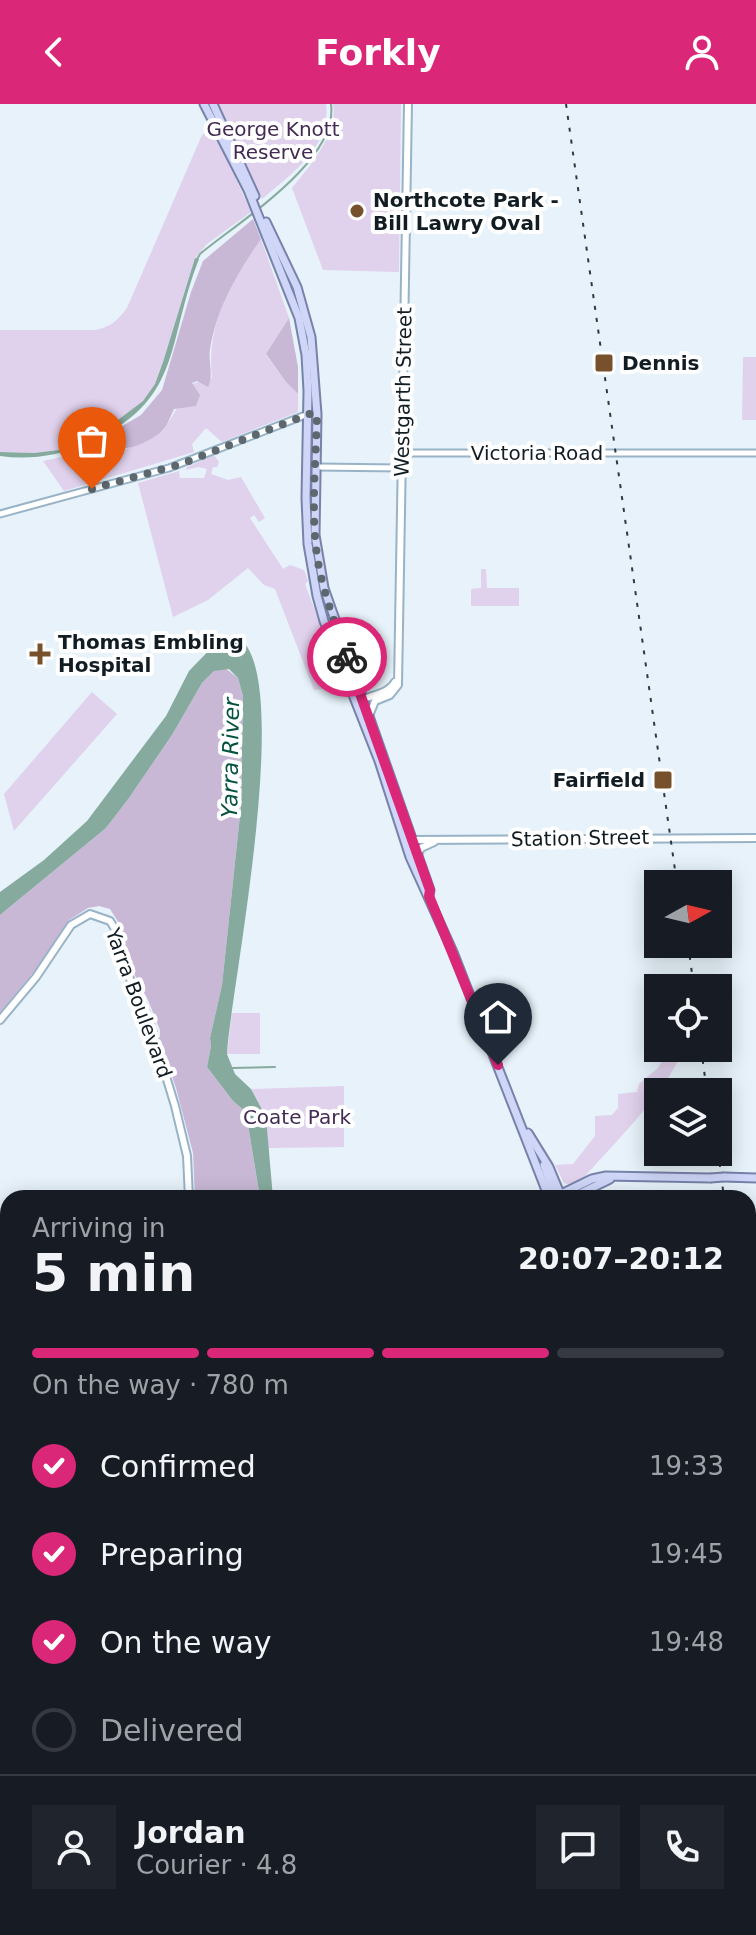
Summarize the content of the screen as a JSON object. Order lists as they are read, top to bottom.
{
  "streets": {
    "main road": ["Westgarth Street", "Station Street", "Yarra Boulevard"],
    "street": ["Victoria Road"]
  },
  "crossings": [
    ["Westgarth Street", "Victoria Road"]
  ],
  "water": ["Yarra River"],
  "parks": ["George Knott Reserve", "Coate Park"],
  "places": {
    "other": ["Northcote Park - Bill Lawry Oval"],
    "transit": ["Dennis", "Fairfield"],
    "health": ["Thomas Embling Hospital"]
  },
  "north": "right",
  "page": {
    "header": "Forkly",
    "heading": ["5 min", "Arriving in", "20:07–20:12"],
    "panel": ["Jordan", "Courier · 4.8"],
    "bar": "On the way · 780 m",
    "list": [
      ["Confirmed", "19:33"],
      ["Preparing", "19:45"],
      ["On the way", "19:48"],
      "Delivered"
    ]
  }
}
